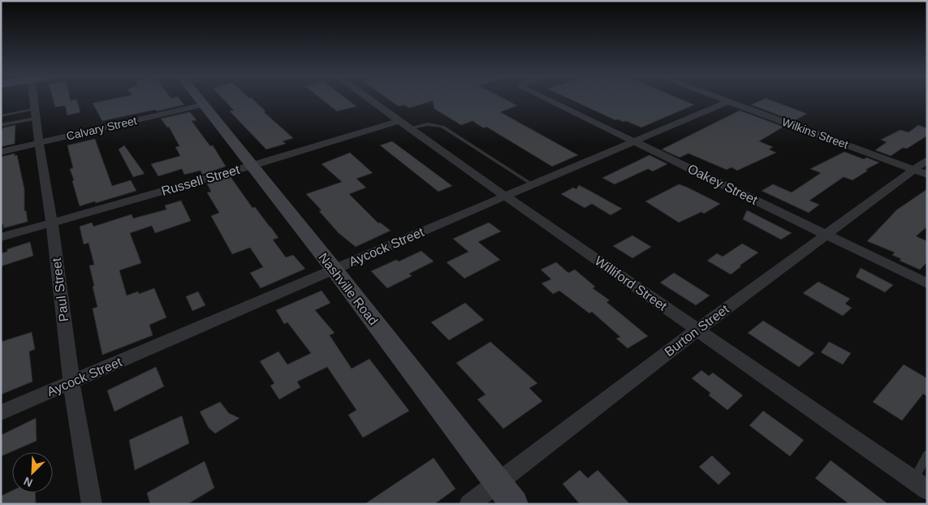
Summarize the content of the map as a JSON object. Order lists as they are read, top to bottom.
{
  "streets": {
    "main road": ["Nashville Road"],
    "street": [
      "Calvary Street",
      "Wilkins Street",
      "Russell Street",
      "Oakey Street",
      "Aycock Street",
      "Williford Street",
      "Paul Street",
      "Burton Street"
    ]
  },
  "crossings": [
    ["Calvary Street", "Nashville Road"],
    ["Calvary Street", "Paul Street"],
    ["Wilkins Street", "Aycock Street"],
    ["Wilkins Street", "Burton Street"],
    ["Russell Street", "Williford Street"],
    ["Russell Street", "Nashville Road"],
    ["Russell Street", "Paul Street"],
    ["Oakey Street", "Aycock Street"],
    ["Oakey Street", "Burton Street"],
    ["Aycock Street", "Williford Street"],
    ["Aycock Street", "Nashville Road"],
    ["Aycock Street", "Paul Street"],
    ["Williford Street", "Burton Street"],
    ["Nashville Road", "Burton Street"]
  ],
  "north": "bottom left"
}
